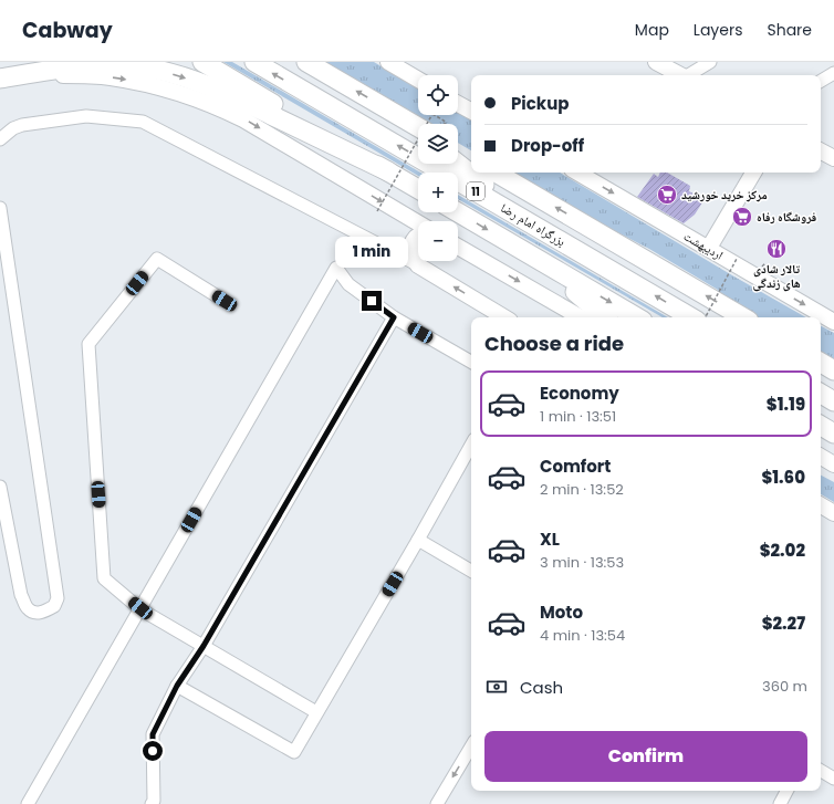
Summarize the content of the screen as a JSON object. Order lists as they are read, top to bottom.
{
  "streets": {
    "highway": ["11", "بزرگراه امام رضا"],
    "main road": ["اردیبهشت"]
  },
  "places": {
    "supermarket": ["مرکز خرید خورشید", "فروشگاه رفاه"],
    "restaurant": ["تالار شادی های زندگی"]
  },
  "page": {
    "header": "Cabway",
    "nav": ["Map", "Layers", "Share"],
    "map_buttons": ["+", "−"],
    "banner": ["Pickup", "Drop-off"],
    "bubble": "1 min",
    "heading": "Choose a ride",
    "list": [
      {
        "name": "Economy",
        "note": "1 min · 13:51",
        "value": "$1.19"
      },
      {
        "name": "Comfort",
        "note": "2 min · 13:52",
        "value": "$1.60"
      },
      {
        "name": "XL",
        "note": "3 min · 13:53",
        "value": "$2.02"
      },
      {
        "name": "Moto",
        "note": "4 min · 13:54",
        "value": "$2.27"
      }
    ],
    "pay": ["Cash", "360 m"],
    "buttons": "Confirm"
  }
}
